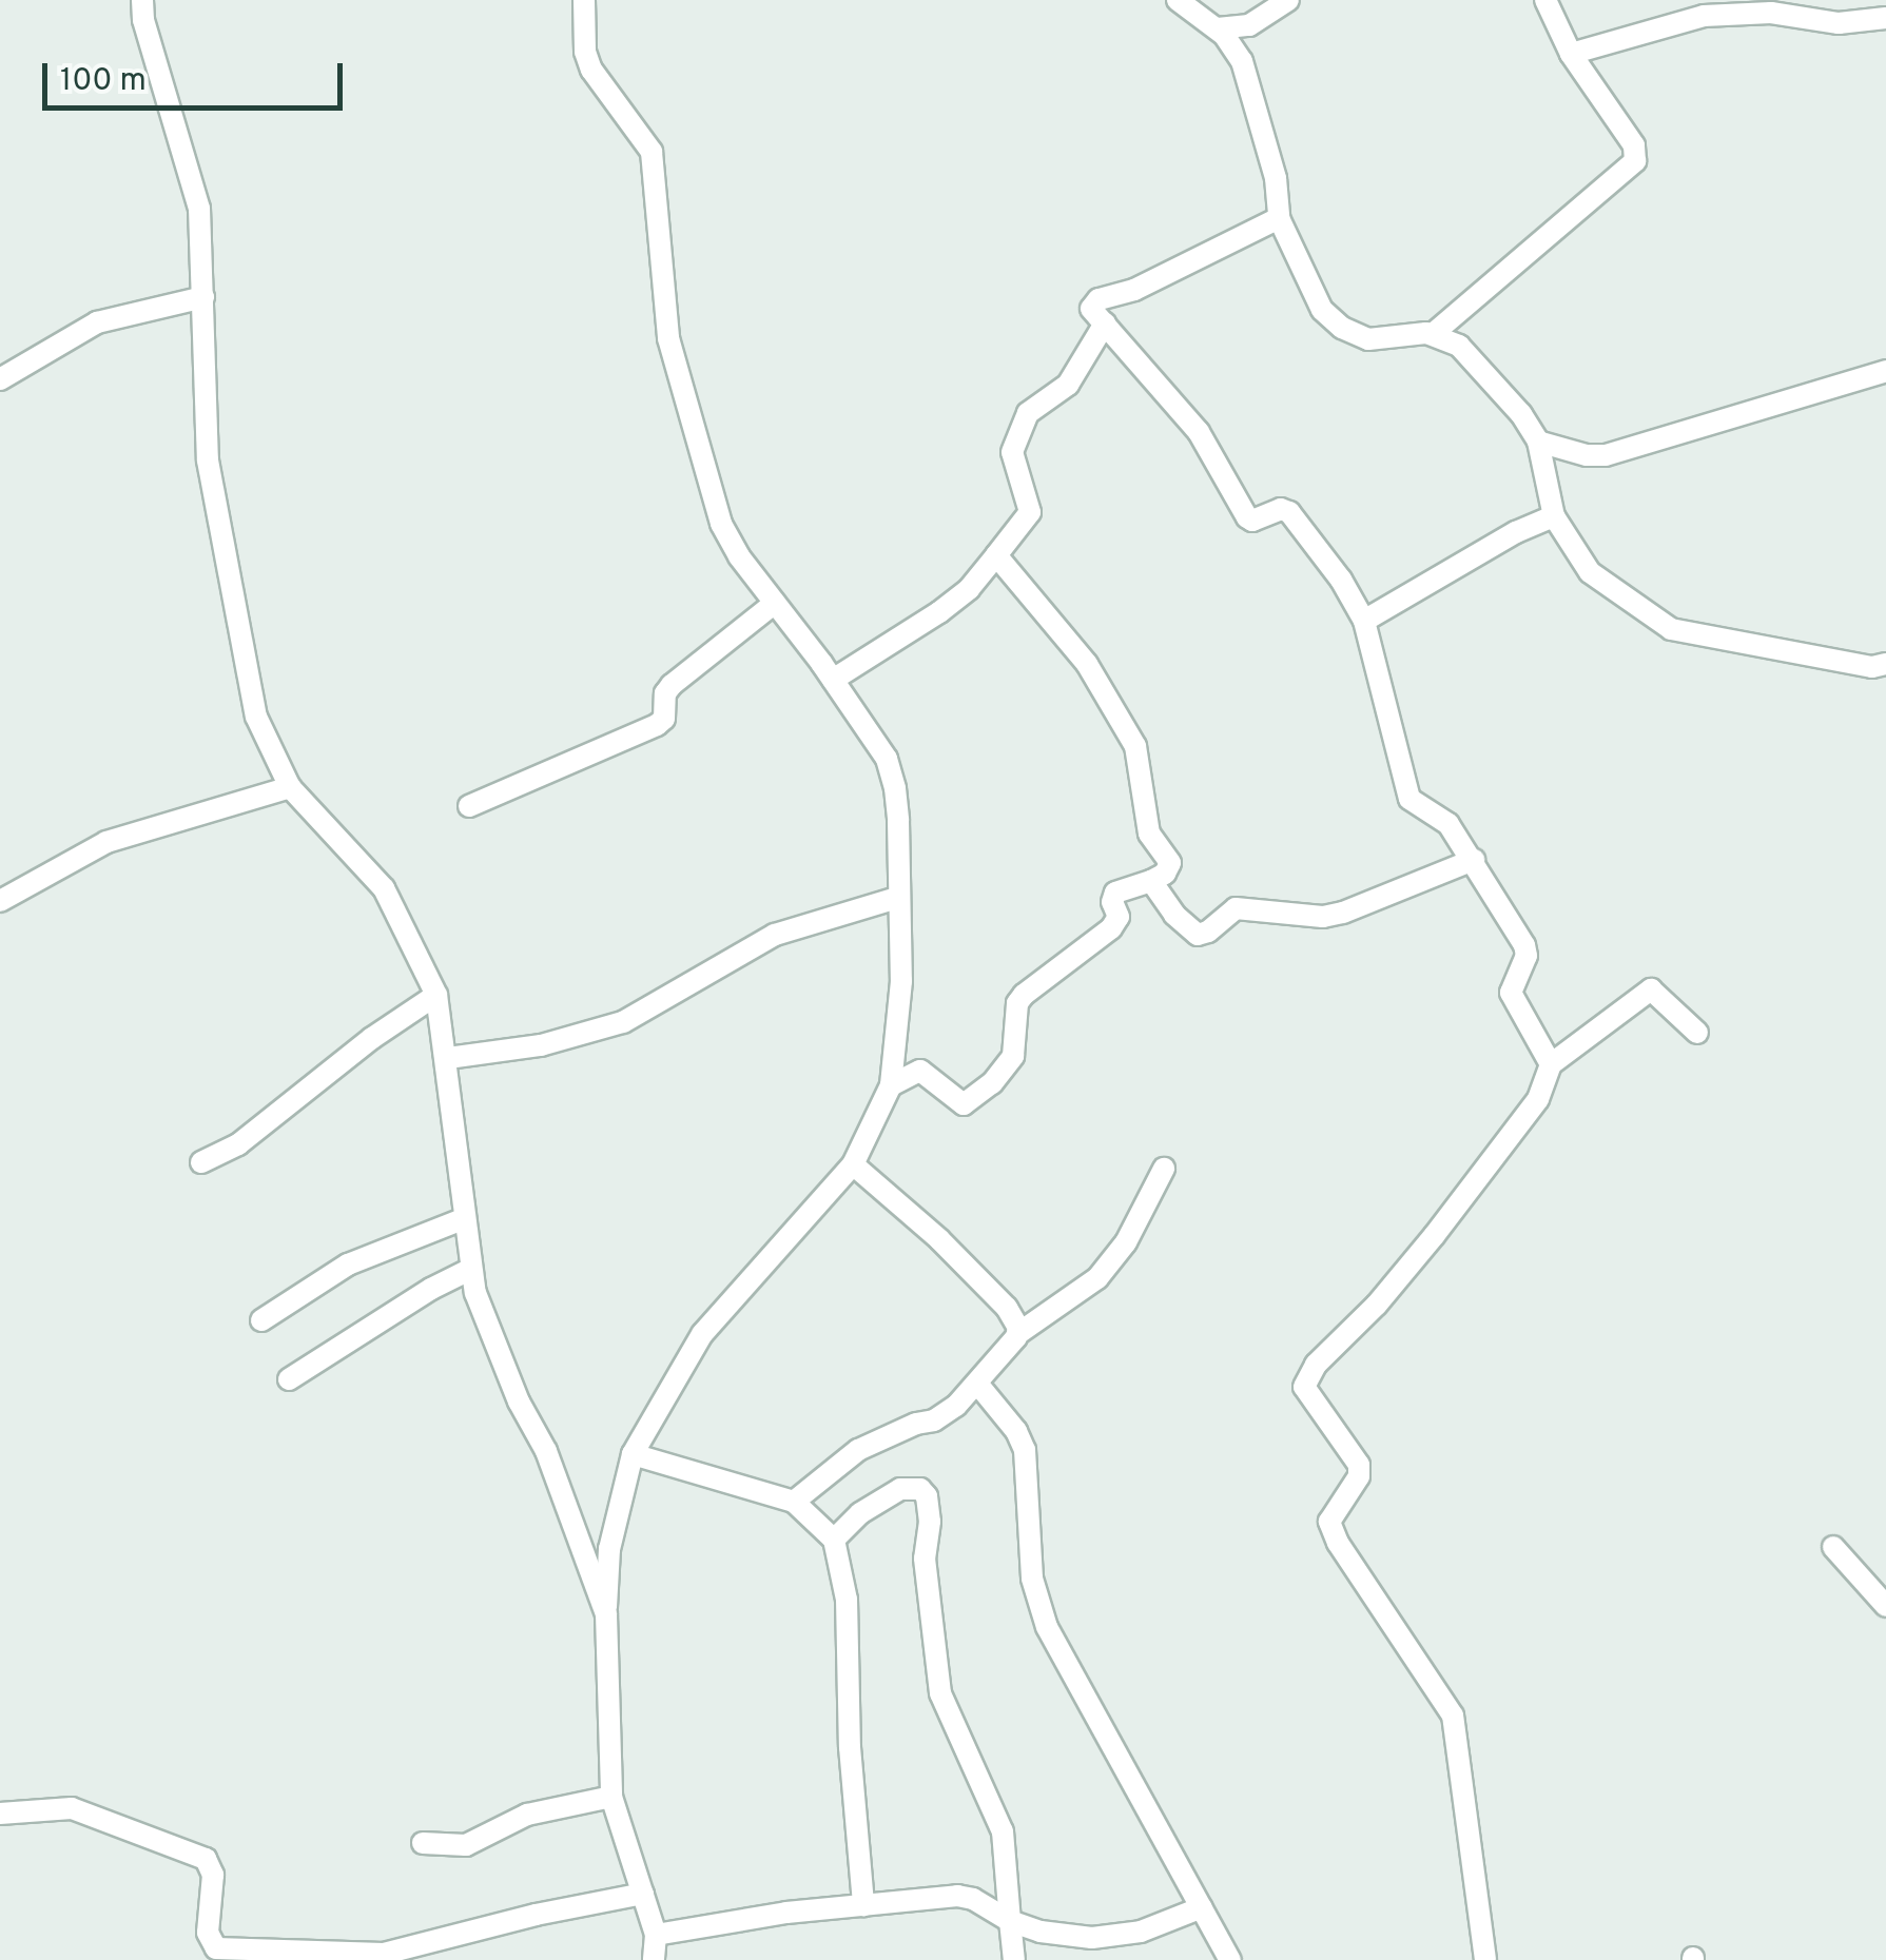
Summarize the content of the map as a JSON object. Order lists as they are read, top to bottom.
{
  "scale_bar": "100 m"
}
